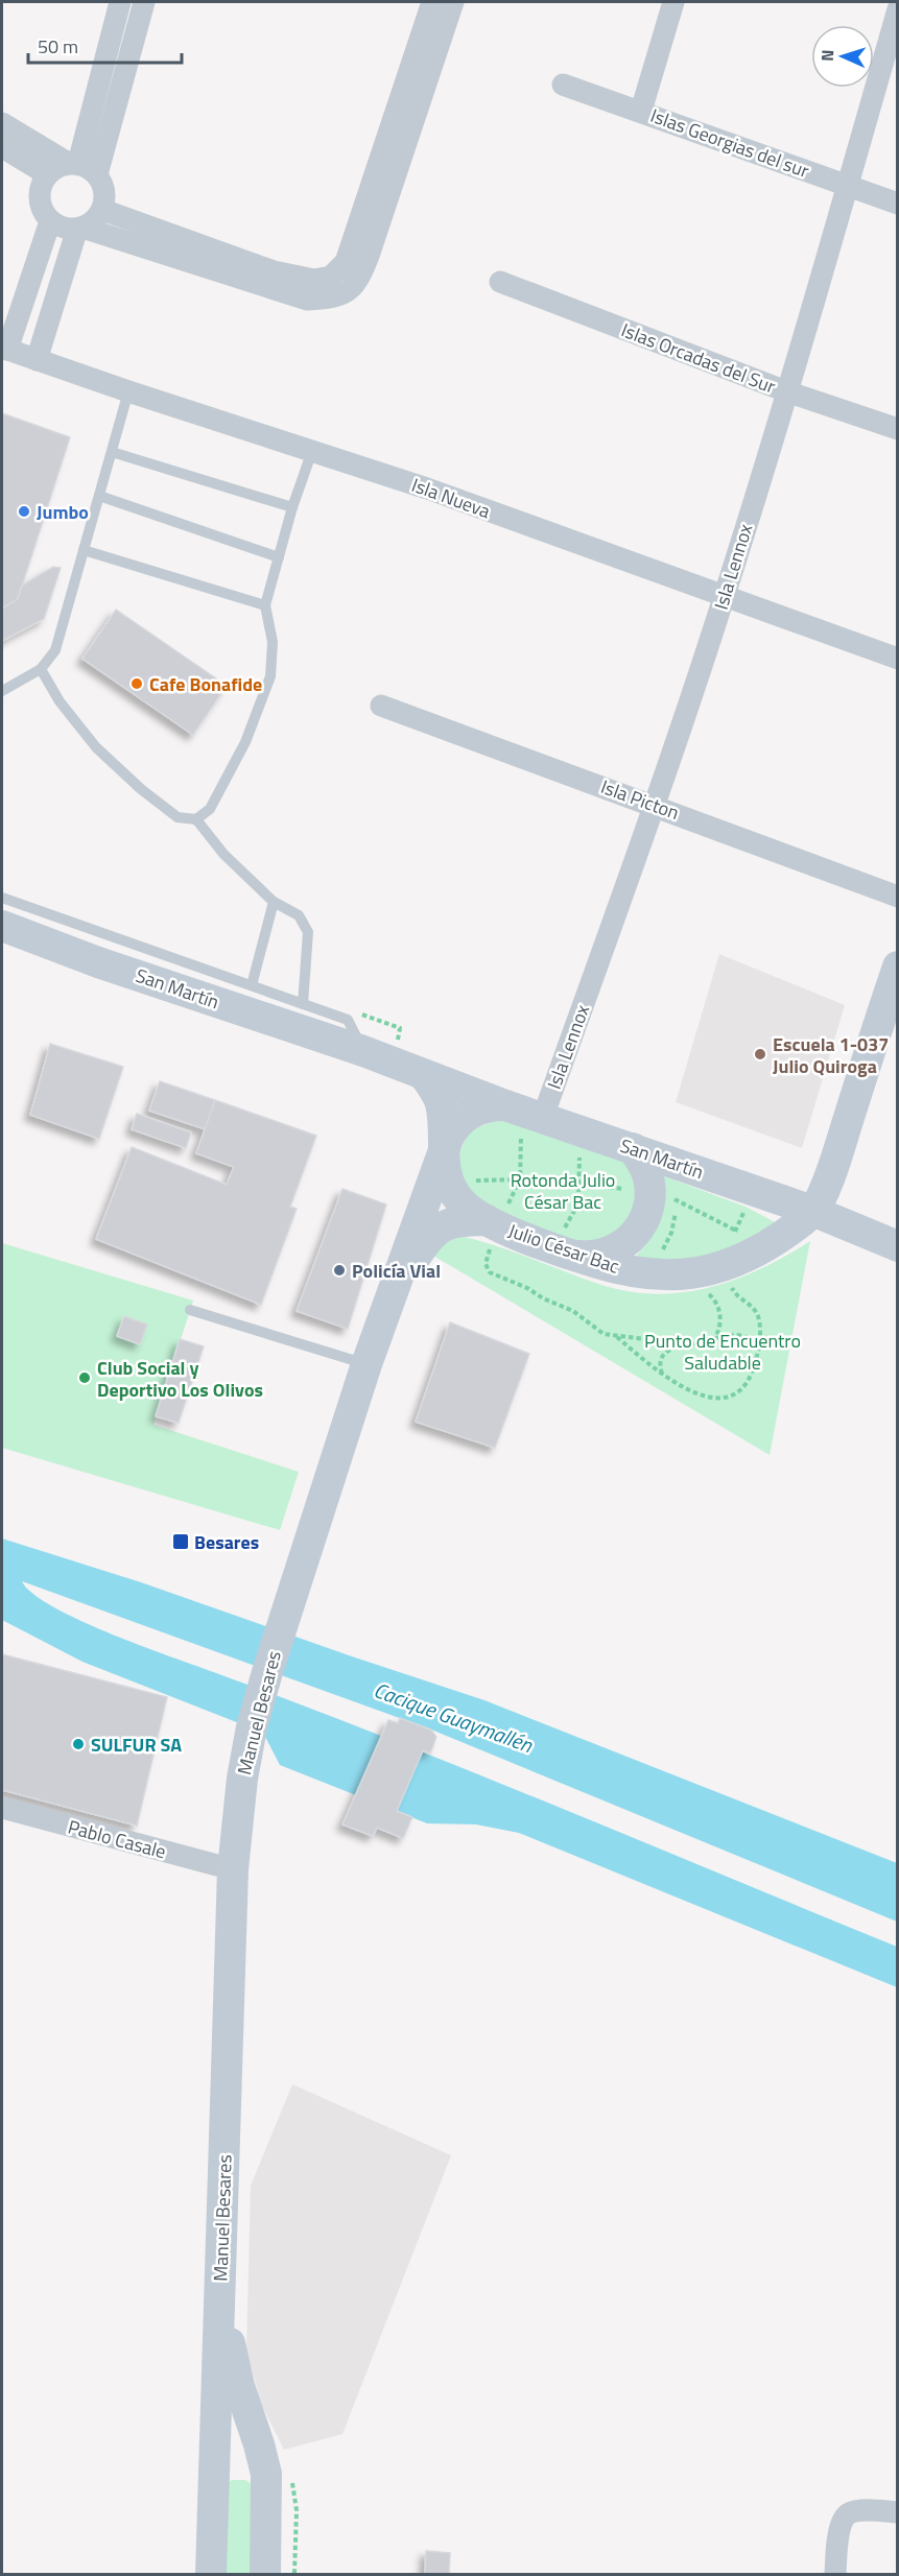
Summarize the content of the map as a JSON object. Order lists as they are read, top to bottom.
{
  "streets": {
    "main road": ["San Martín", "Julio César Bac", "Manuel Besares"],
    "street": [
      "Islas Georgias del sur",
      "Islas Orcadas del Sur",
      "Isla Nueva",
      "Isla Lennox",
      "Isla Picton",
      "Pablo Casale"
    ]
  },
  "crossings": [
    ["Islas Georgias del sur", "Isla Lennox"],
    ["Islas Orcadas del Sur", "Isla Lennox"],
    ["Isla Nueva", "Isla Lennox"],
    ["Isla Lennox", "Isla Picton"],
    ["Isla Lennox", "San Martín"],
    ["San Martín", "Julio César Bac"],
    ["Julio César Bac", "Manuel Besares"],
    ["Manuel Besares", "Pablo Casale"]
  ],
  "water": ["Cacique Guaymallén"],
  "parks": ["Rotonda Julio César Bac", "Punto de Encuentro Saludable"],
  "places": {
    "other": [
      "Jumbo",
      "Cafe Bonafide",
      "Escuela 1-037 Julio Quiroga",
      "Policía Vial",
      "Club Social y Deportivo Los Olivos",
      "SULFUR SA"
    ],
    "transit": ["Besares"]
  },
  "scale_bar": "50 m",
  "north": "left"
}
